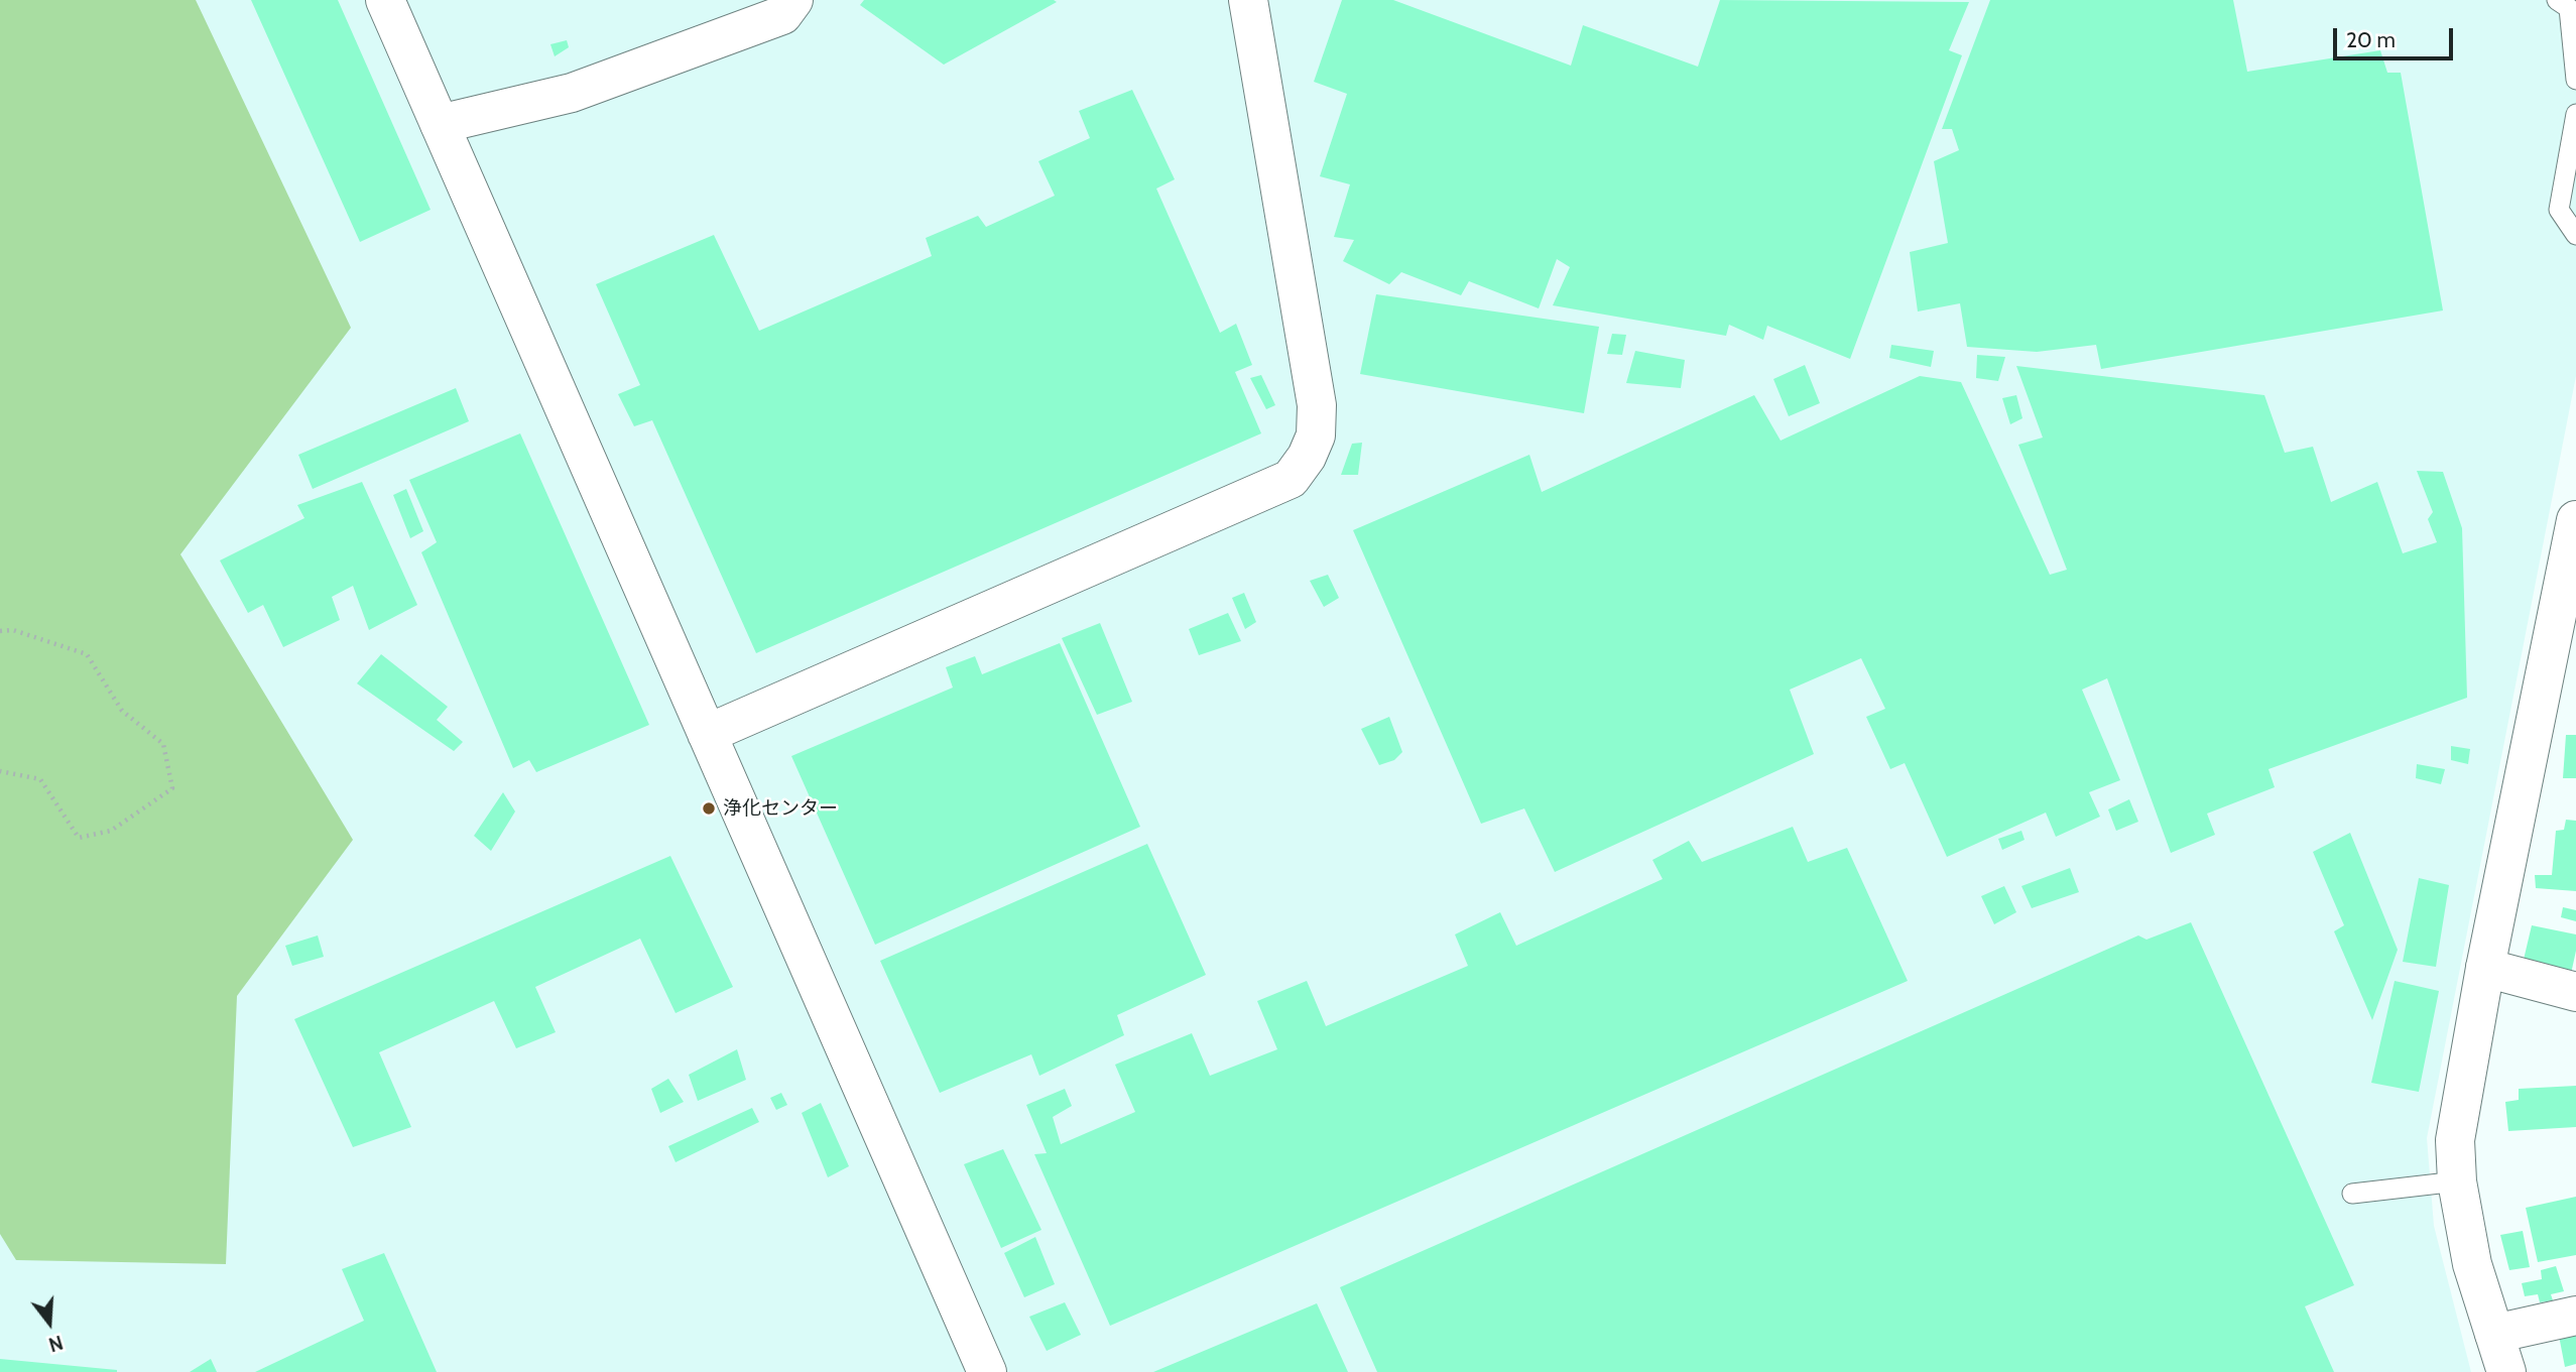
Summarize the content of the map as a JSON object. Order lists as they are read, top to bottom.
{
  "places": ["浄化センター"],
  "scale_bar": "20 m",
  "north": "bottom"
}
